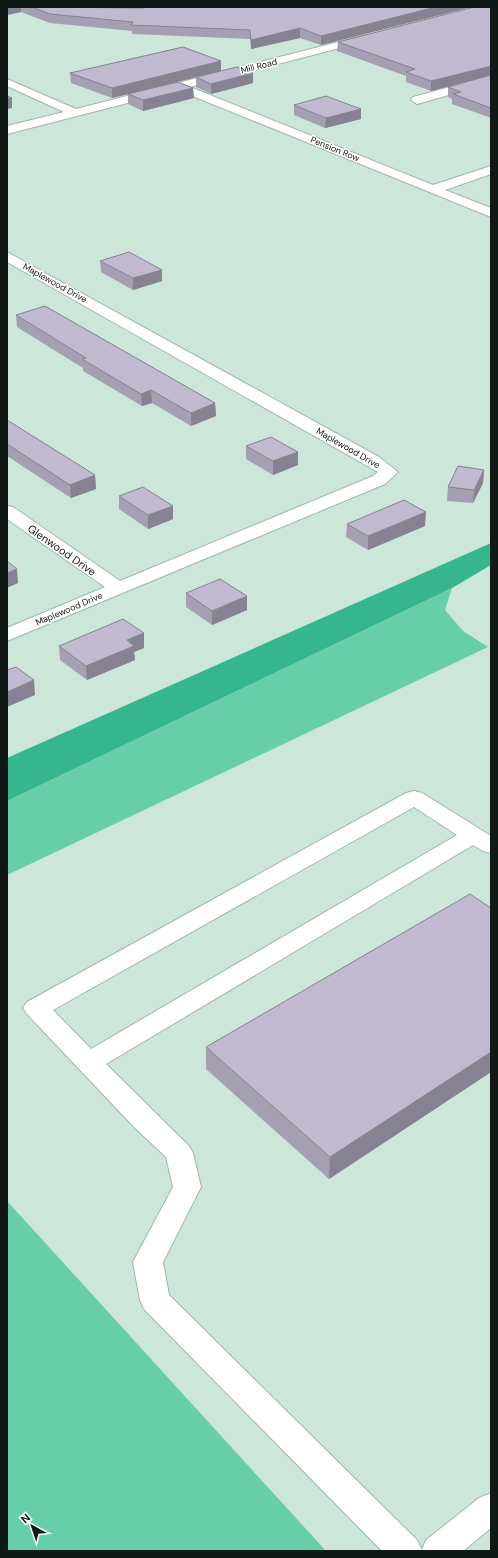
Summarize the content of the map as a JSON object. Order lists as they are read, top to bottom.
{
  "streets": {
    "street": [
      "Mill Road",
      "Pension Row",
      "Maplewood Drive",
      "Glenwood Drive"
    ]
  },
  "crossings": [
    ["Mill Road", "Pension Row"],
    ["Maplewood Drive", "Glenwood Drive"]
  ],
  "north": "top left"
}
